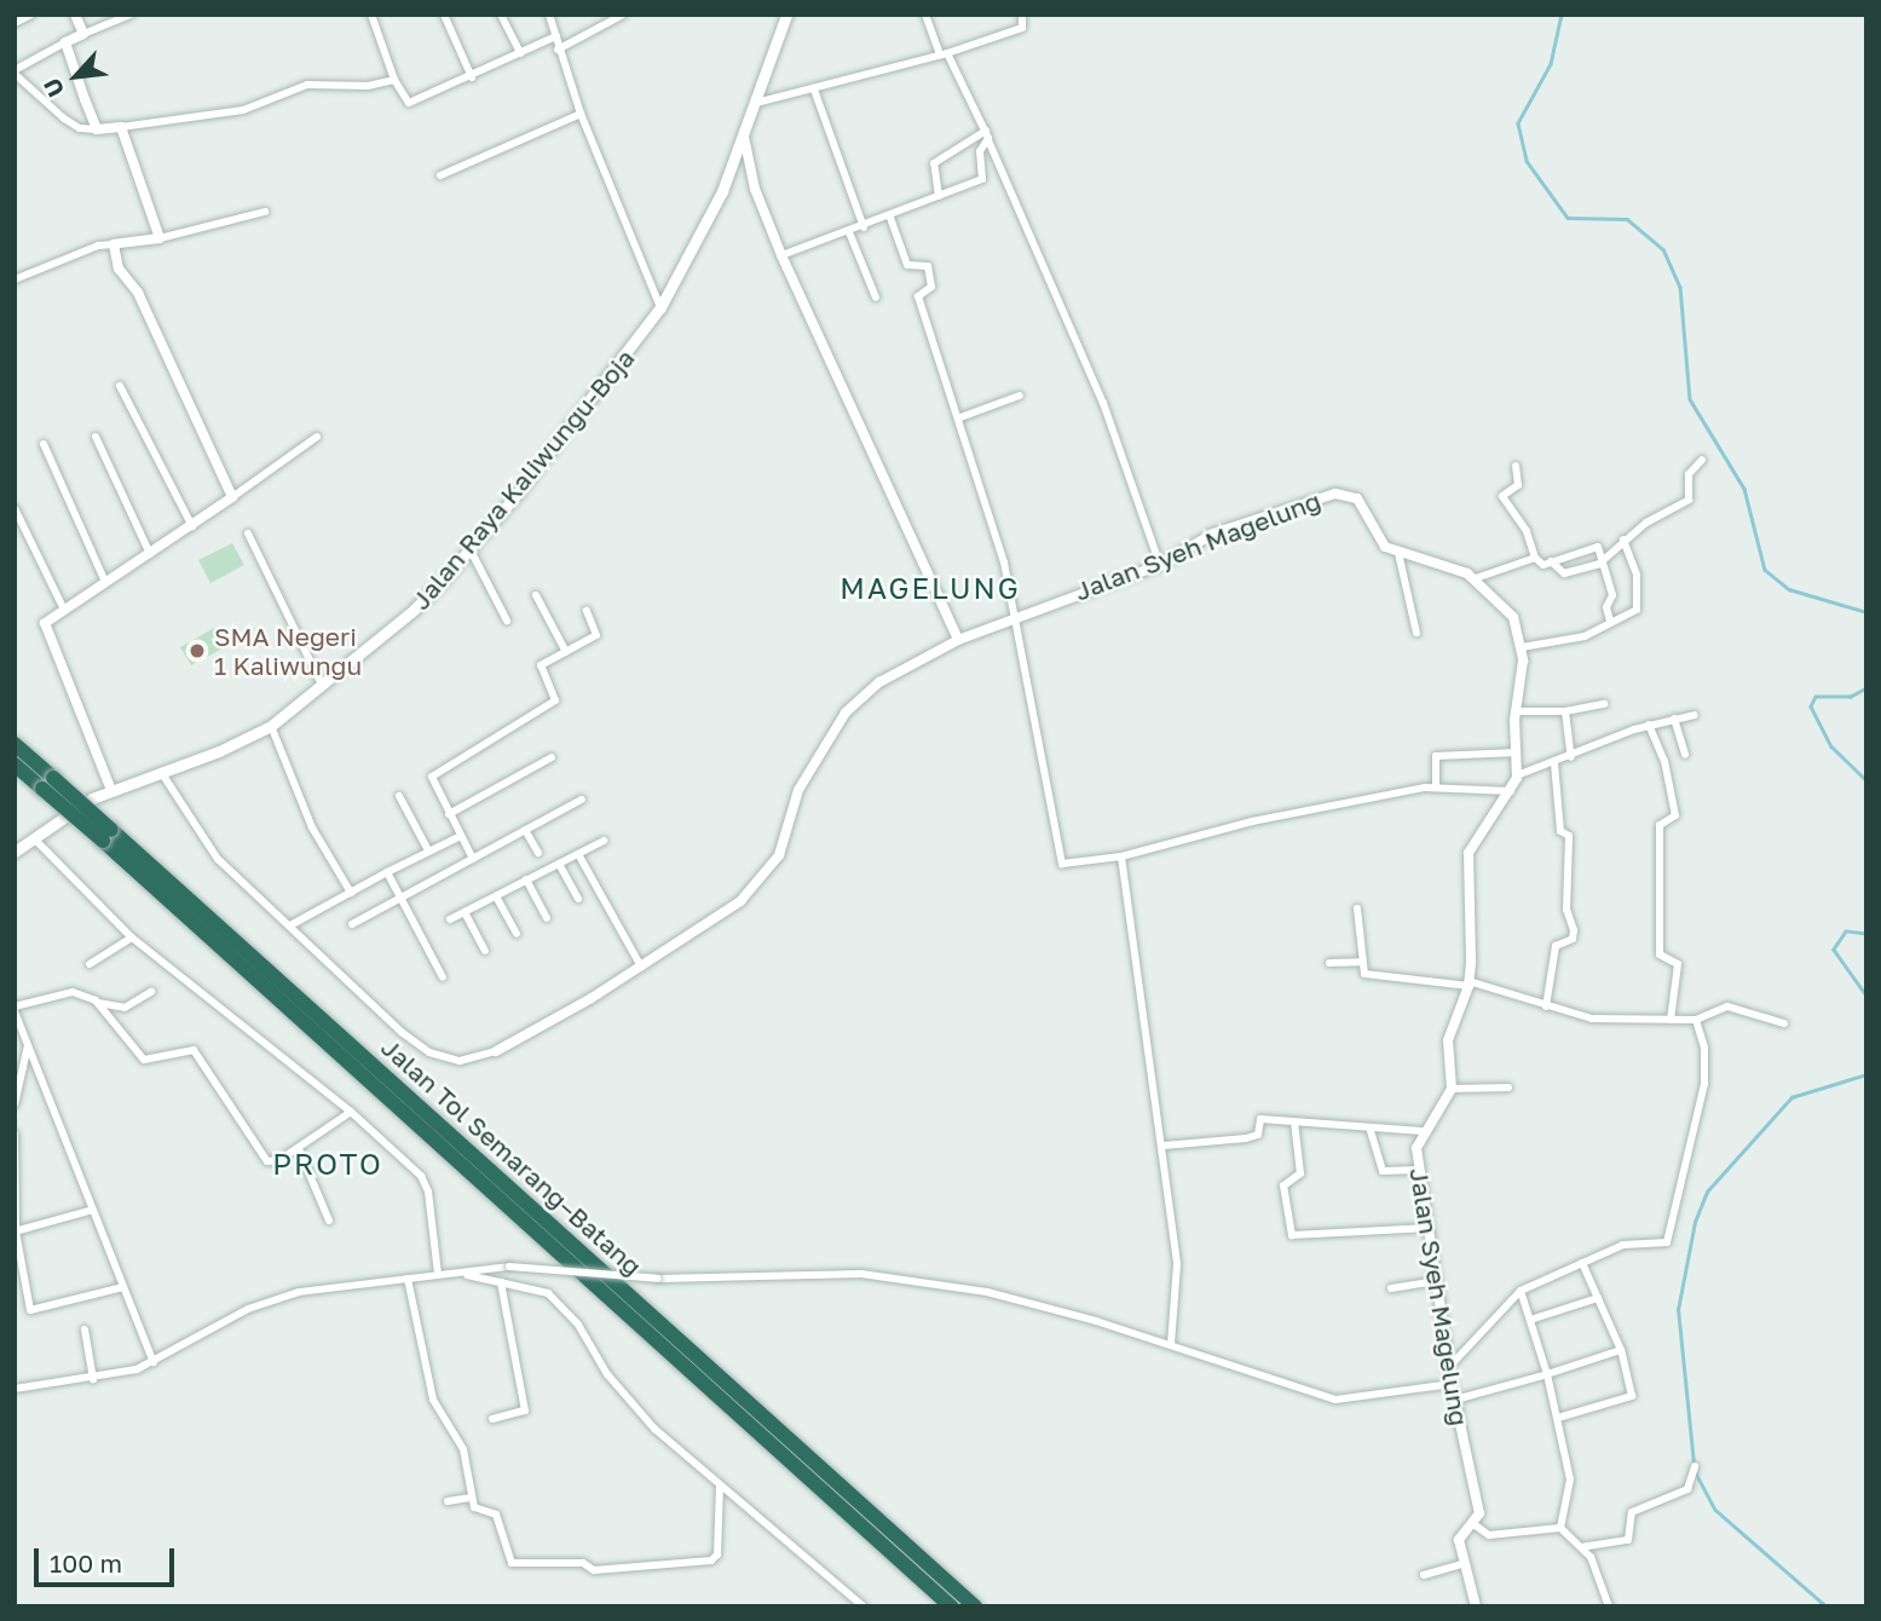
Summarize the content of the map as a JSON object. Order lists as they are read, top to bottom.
{
  "streets": {
    "highway": ["Jalan Tol Semarang–Batang"],
    "main road": ["Jalan Raya Kaliwungu-Boja"],
    "street": ["Jalan Syeh Magelung"]
  },
  "districts": ["MAGELUNG", "PROTO"],
  "places": ["SMA Negeri 1 Kaliwungu"],
  "scale_bar": "100 m",
  "north": "bottom left"
}
